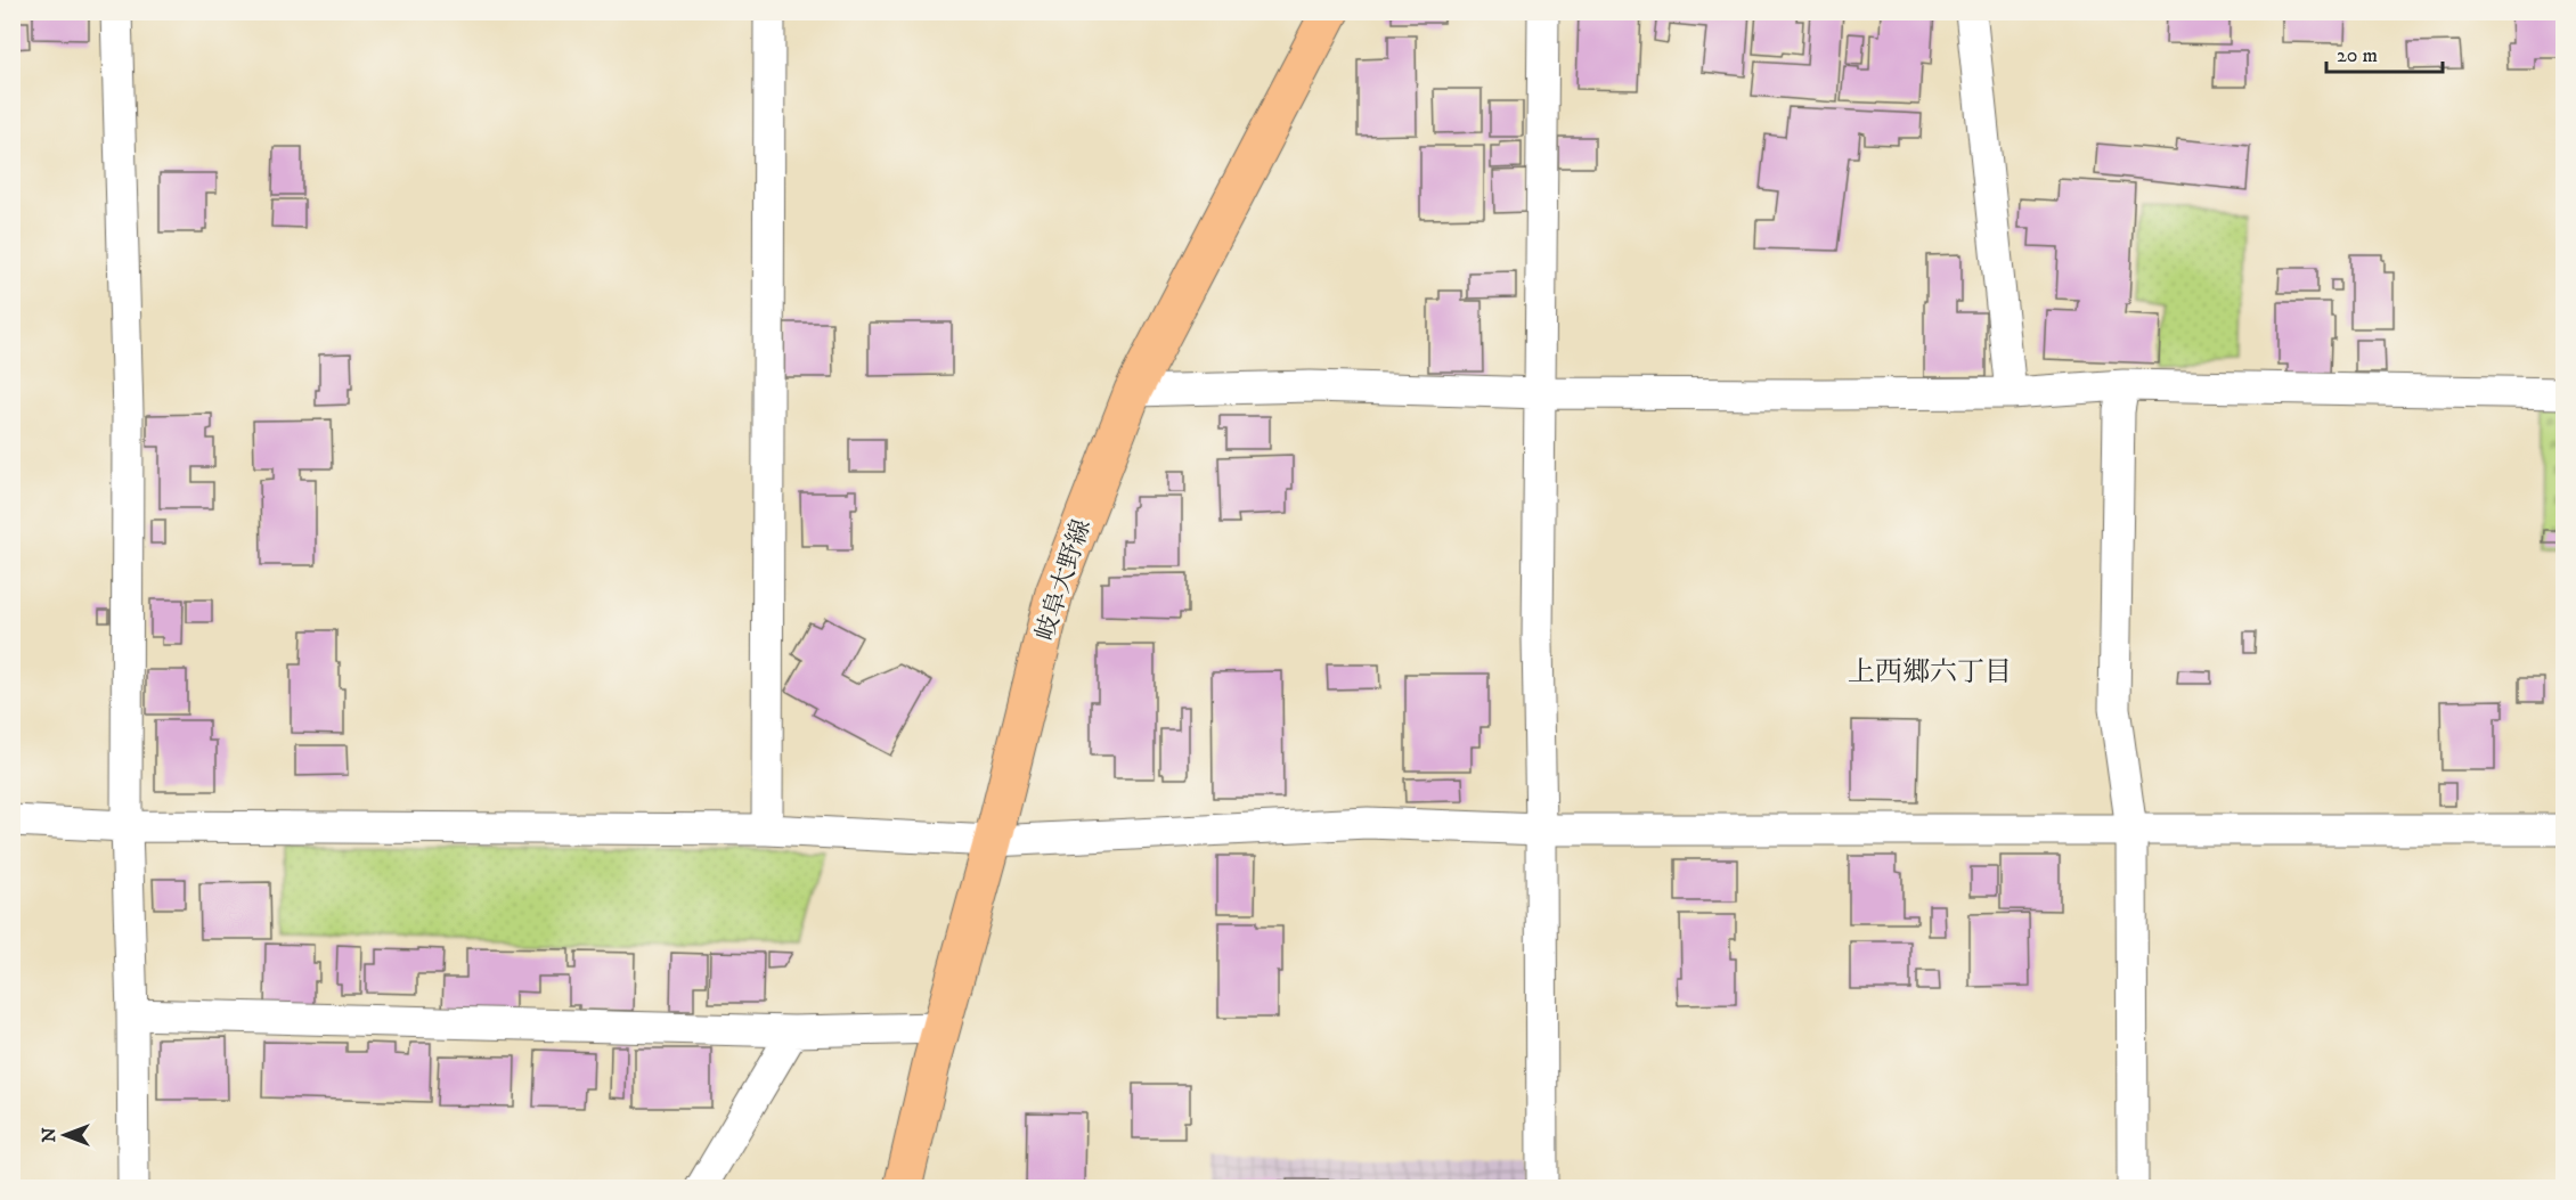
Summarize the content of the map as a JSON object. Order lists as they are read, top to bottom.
{
  "streets": {
    "main road": ["岐阜大野線"]
  },
  "districts": ["上西郷六丁目"],
  "scale_bar": "20 m",
  "north": "left"
}
